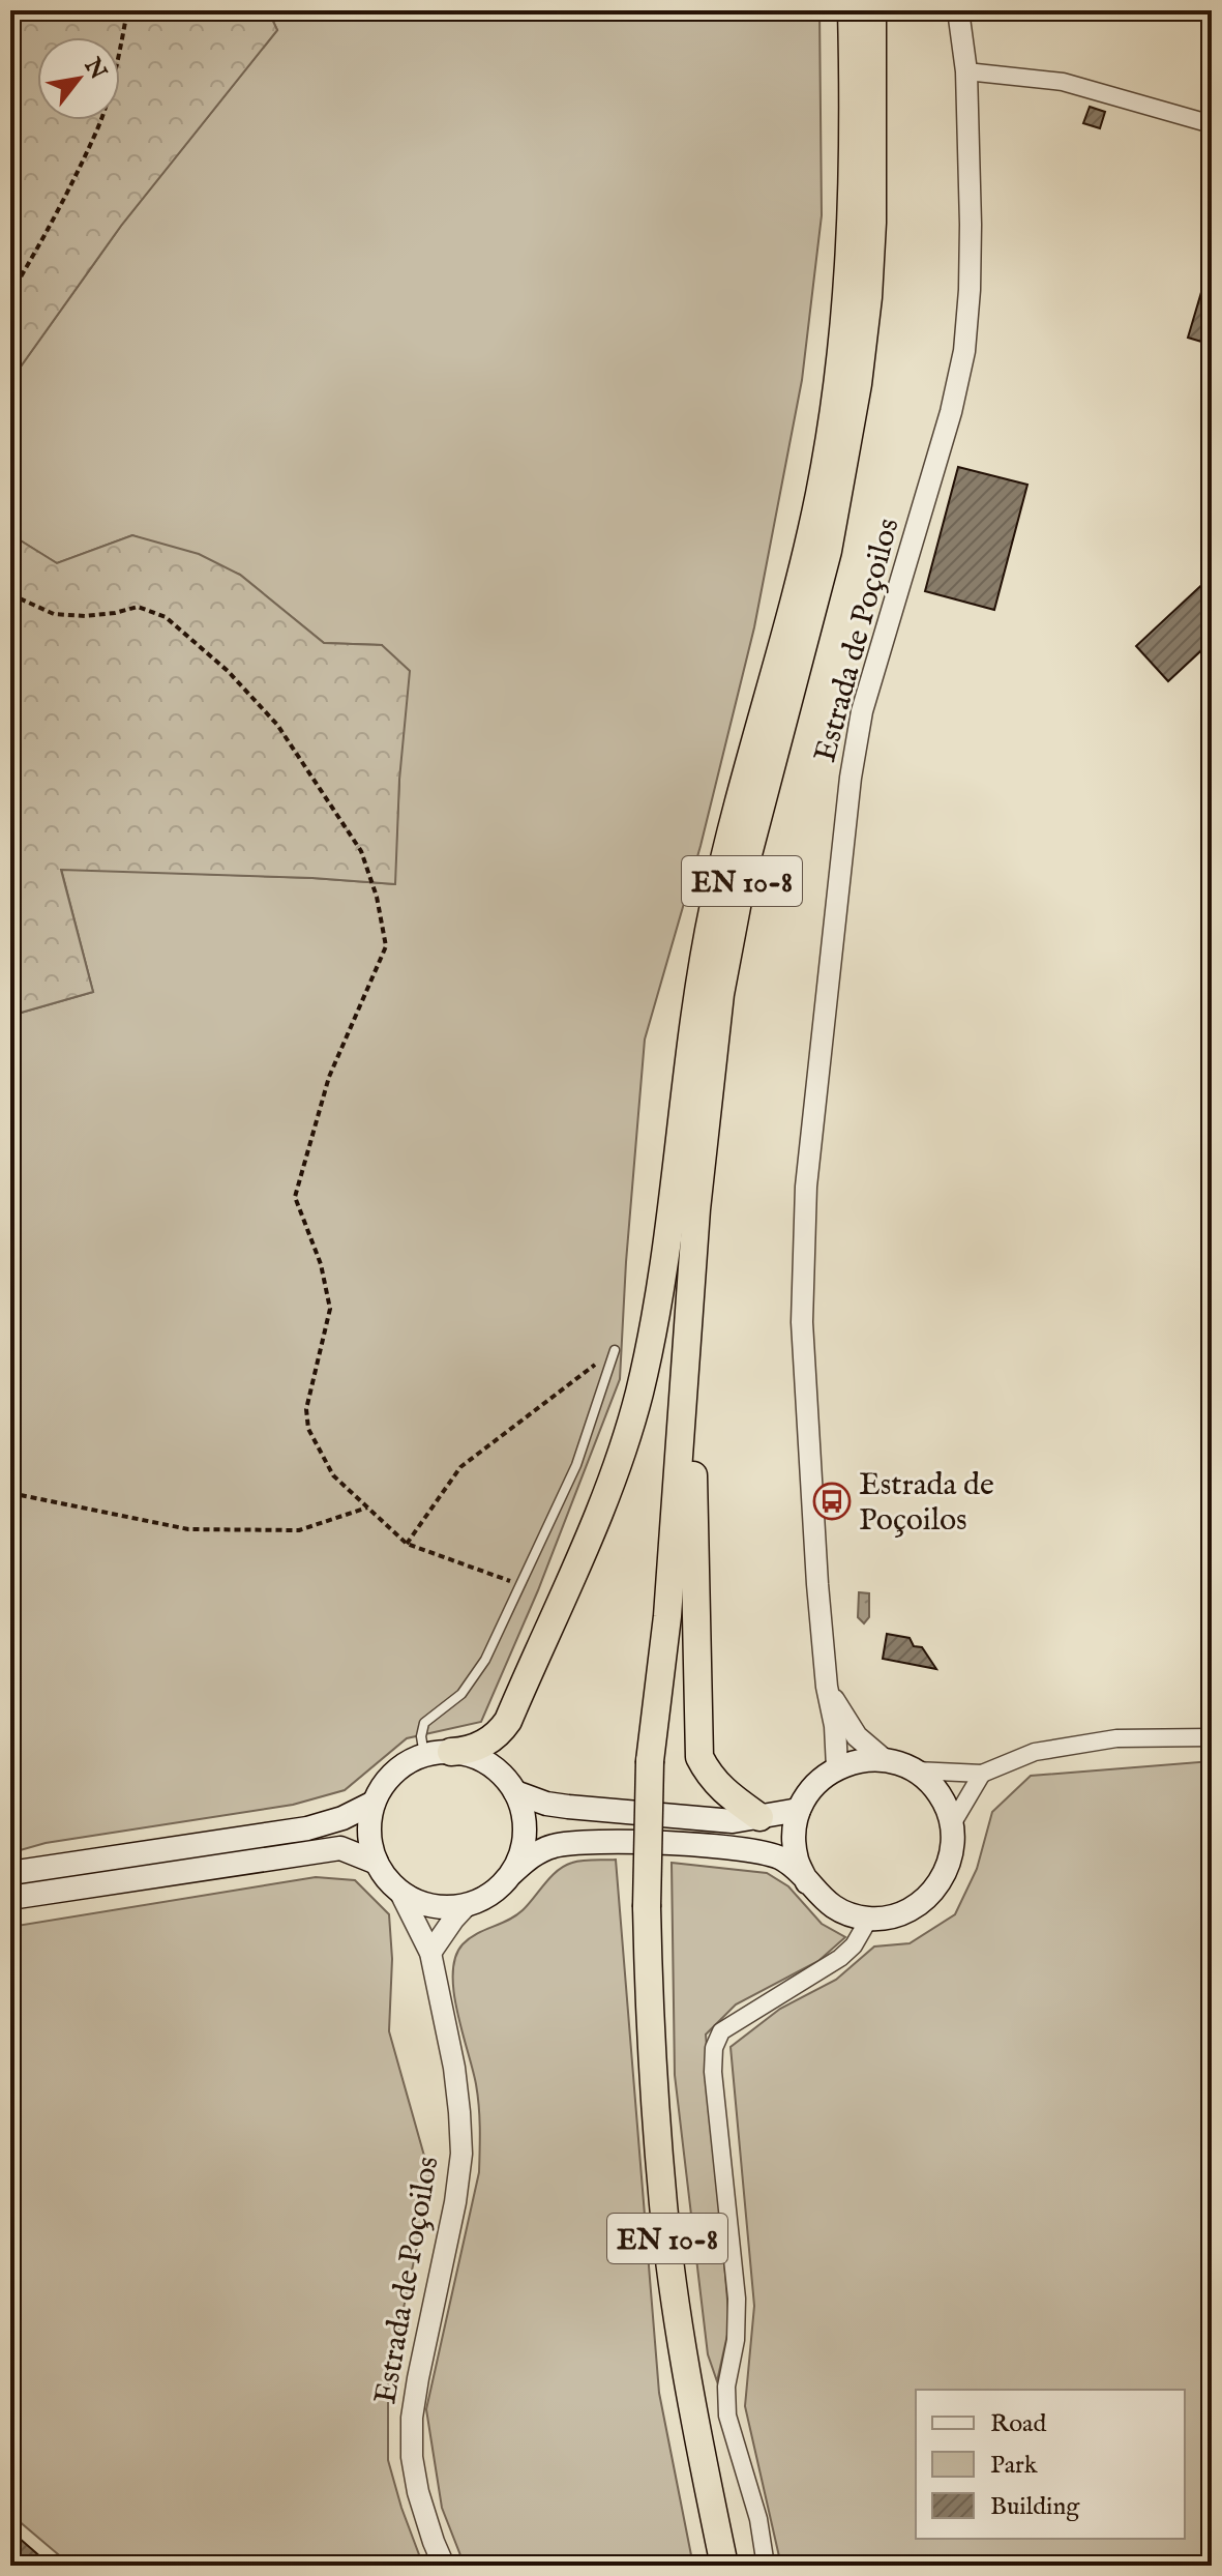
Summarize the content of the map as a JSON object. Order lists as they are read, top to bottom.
{
  "streets": {
    "highway": ["EN 10-8"],
    "main road": ["Estrada de Poçoilos"]
  },
  "places": {
    "bus stop": ["Estrada de Poçoilos"]
  },
  "legend": ["Road", "Park", "Building"],
  "north": "top right"
}
